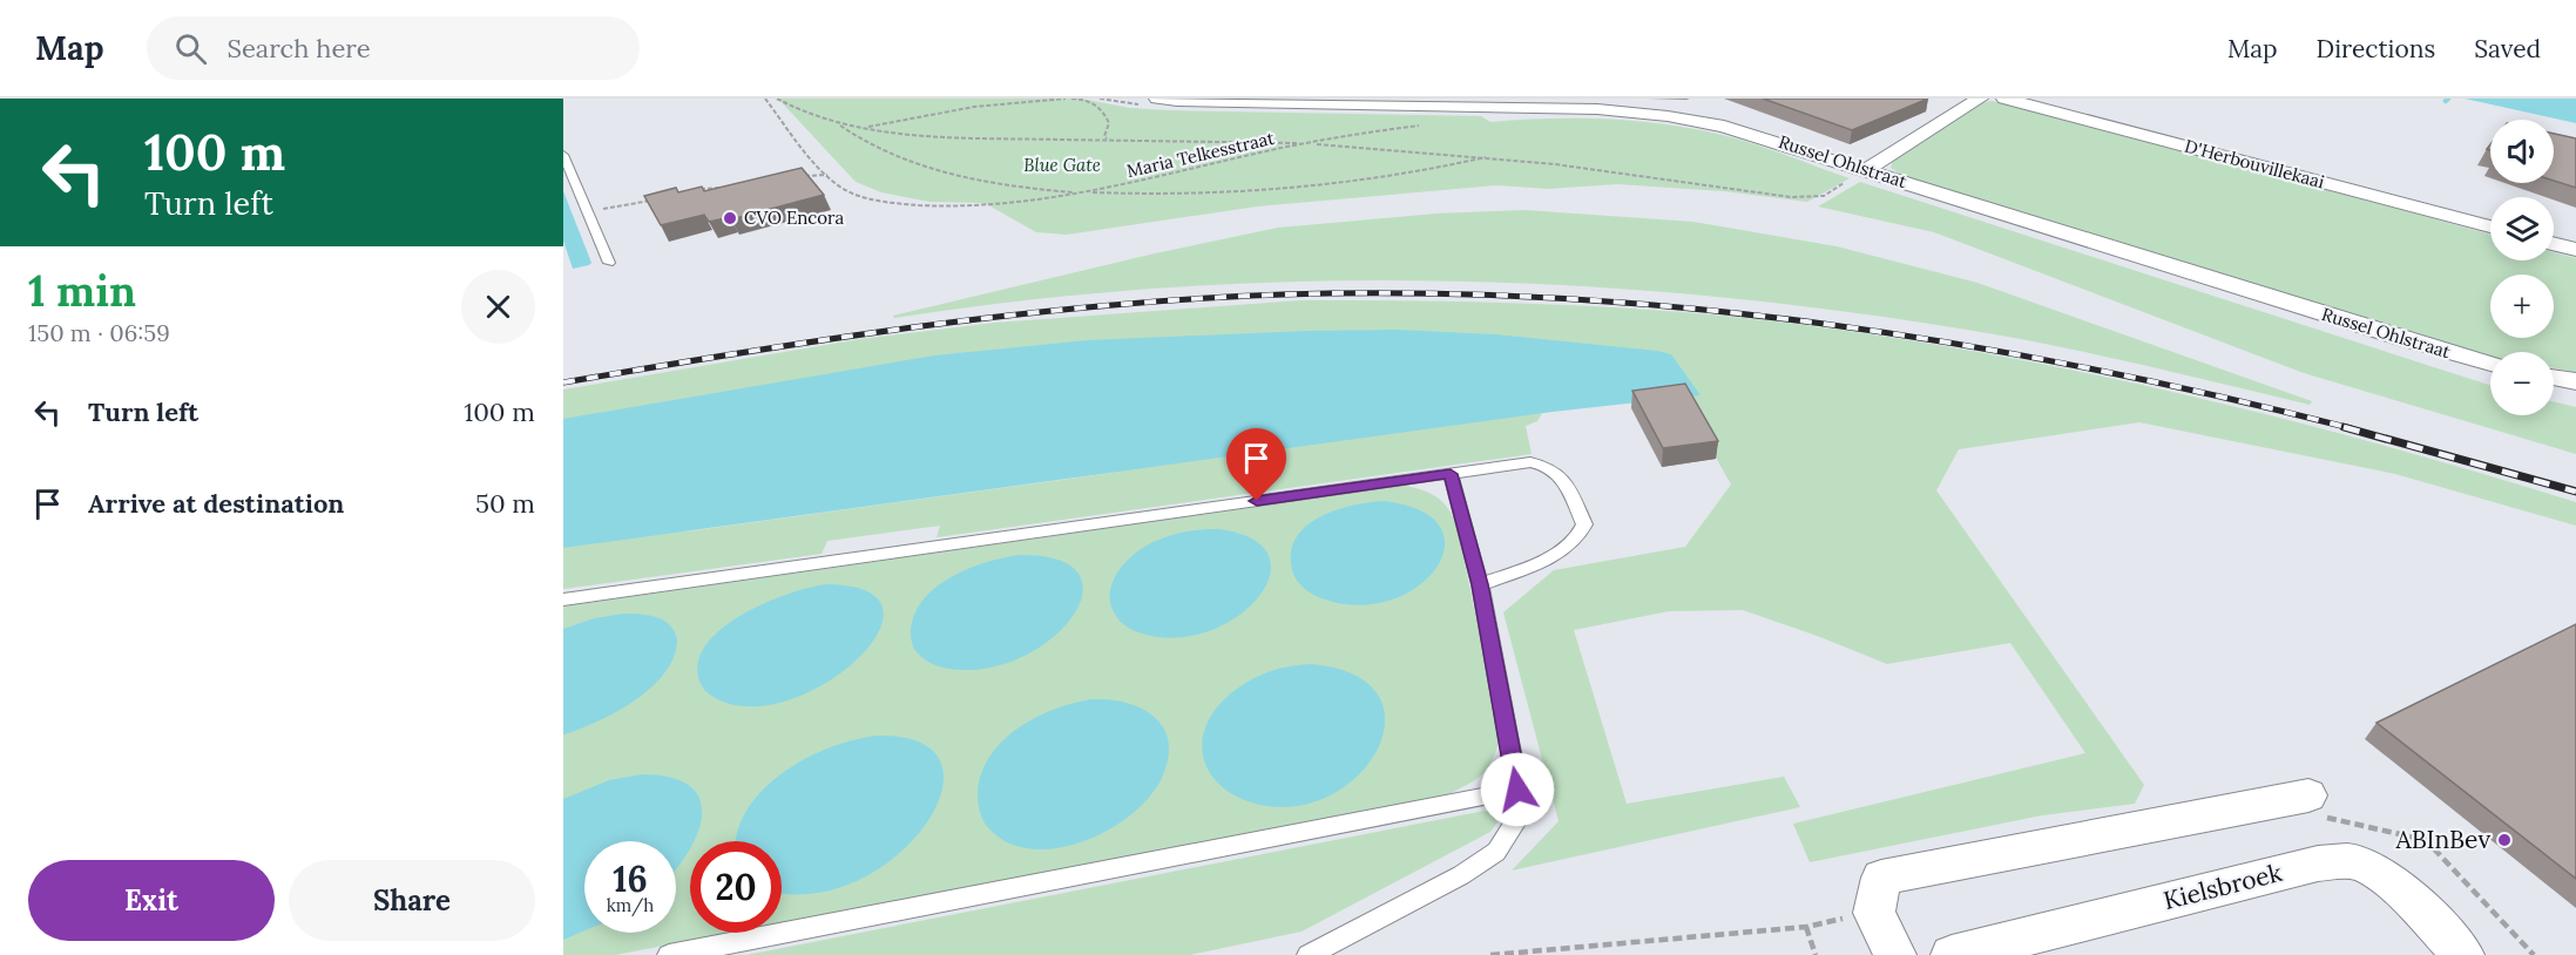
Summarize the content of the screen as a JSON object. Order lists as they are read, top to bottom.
{
  "streets": {
    "street": ["Russel Ohlstraat", "D'Herbouvillekaai", "Kielsbroek"],
    "path": ["Maria Telkesstraat"]
  },
  "parks": ["Blue Gate"],
  "places": ["CVO Encora", "ABInBev"],
  "page": {
    "header": "Map",
    "search": "Search here",
    "nav": ["Map", "Directions", "Saved"],
    "turn": ["100 m", "Turn left"],
    "map_buttons": ["+", "−"],
    "heading": ["1 min", "150 m · 06:59"],
    "list": [
      {
        "name": "Turn left",
        "value": "100 m"
      },
      {
        "name": "Arrive at destination",
        "value": "50 m"
      }
    ],
    "speed": "16 km/h",
    "limit": "20",
    "buttons": ["Exit", "Share"]
  }
}
